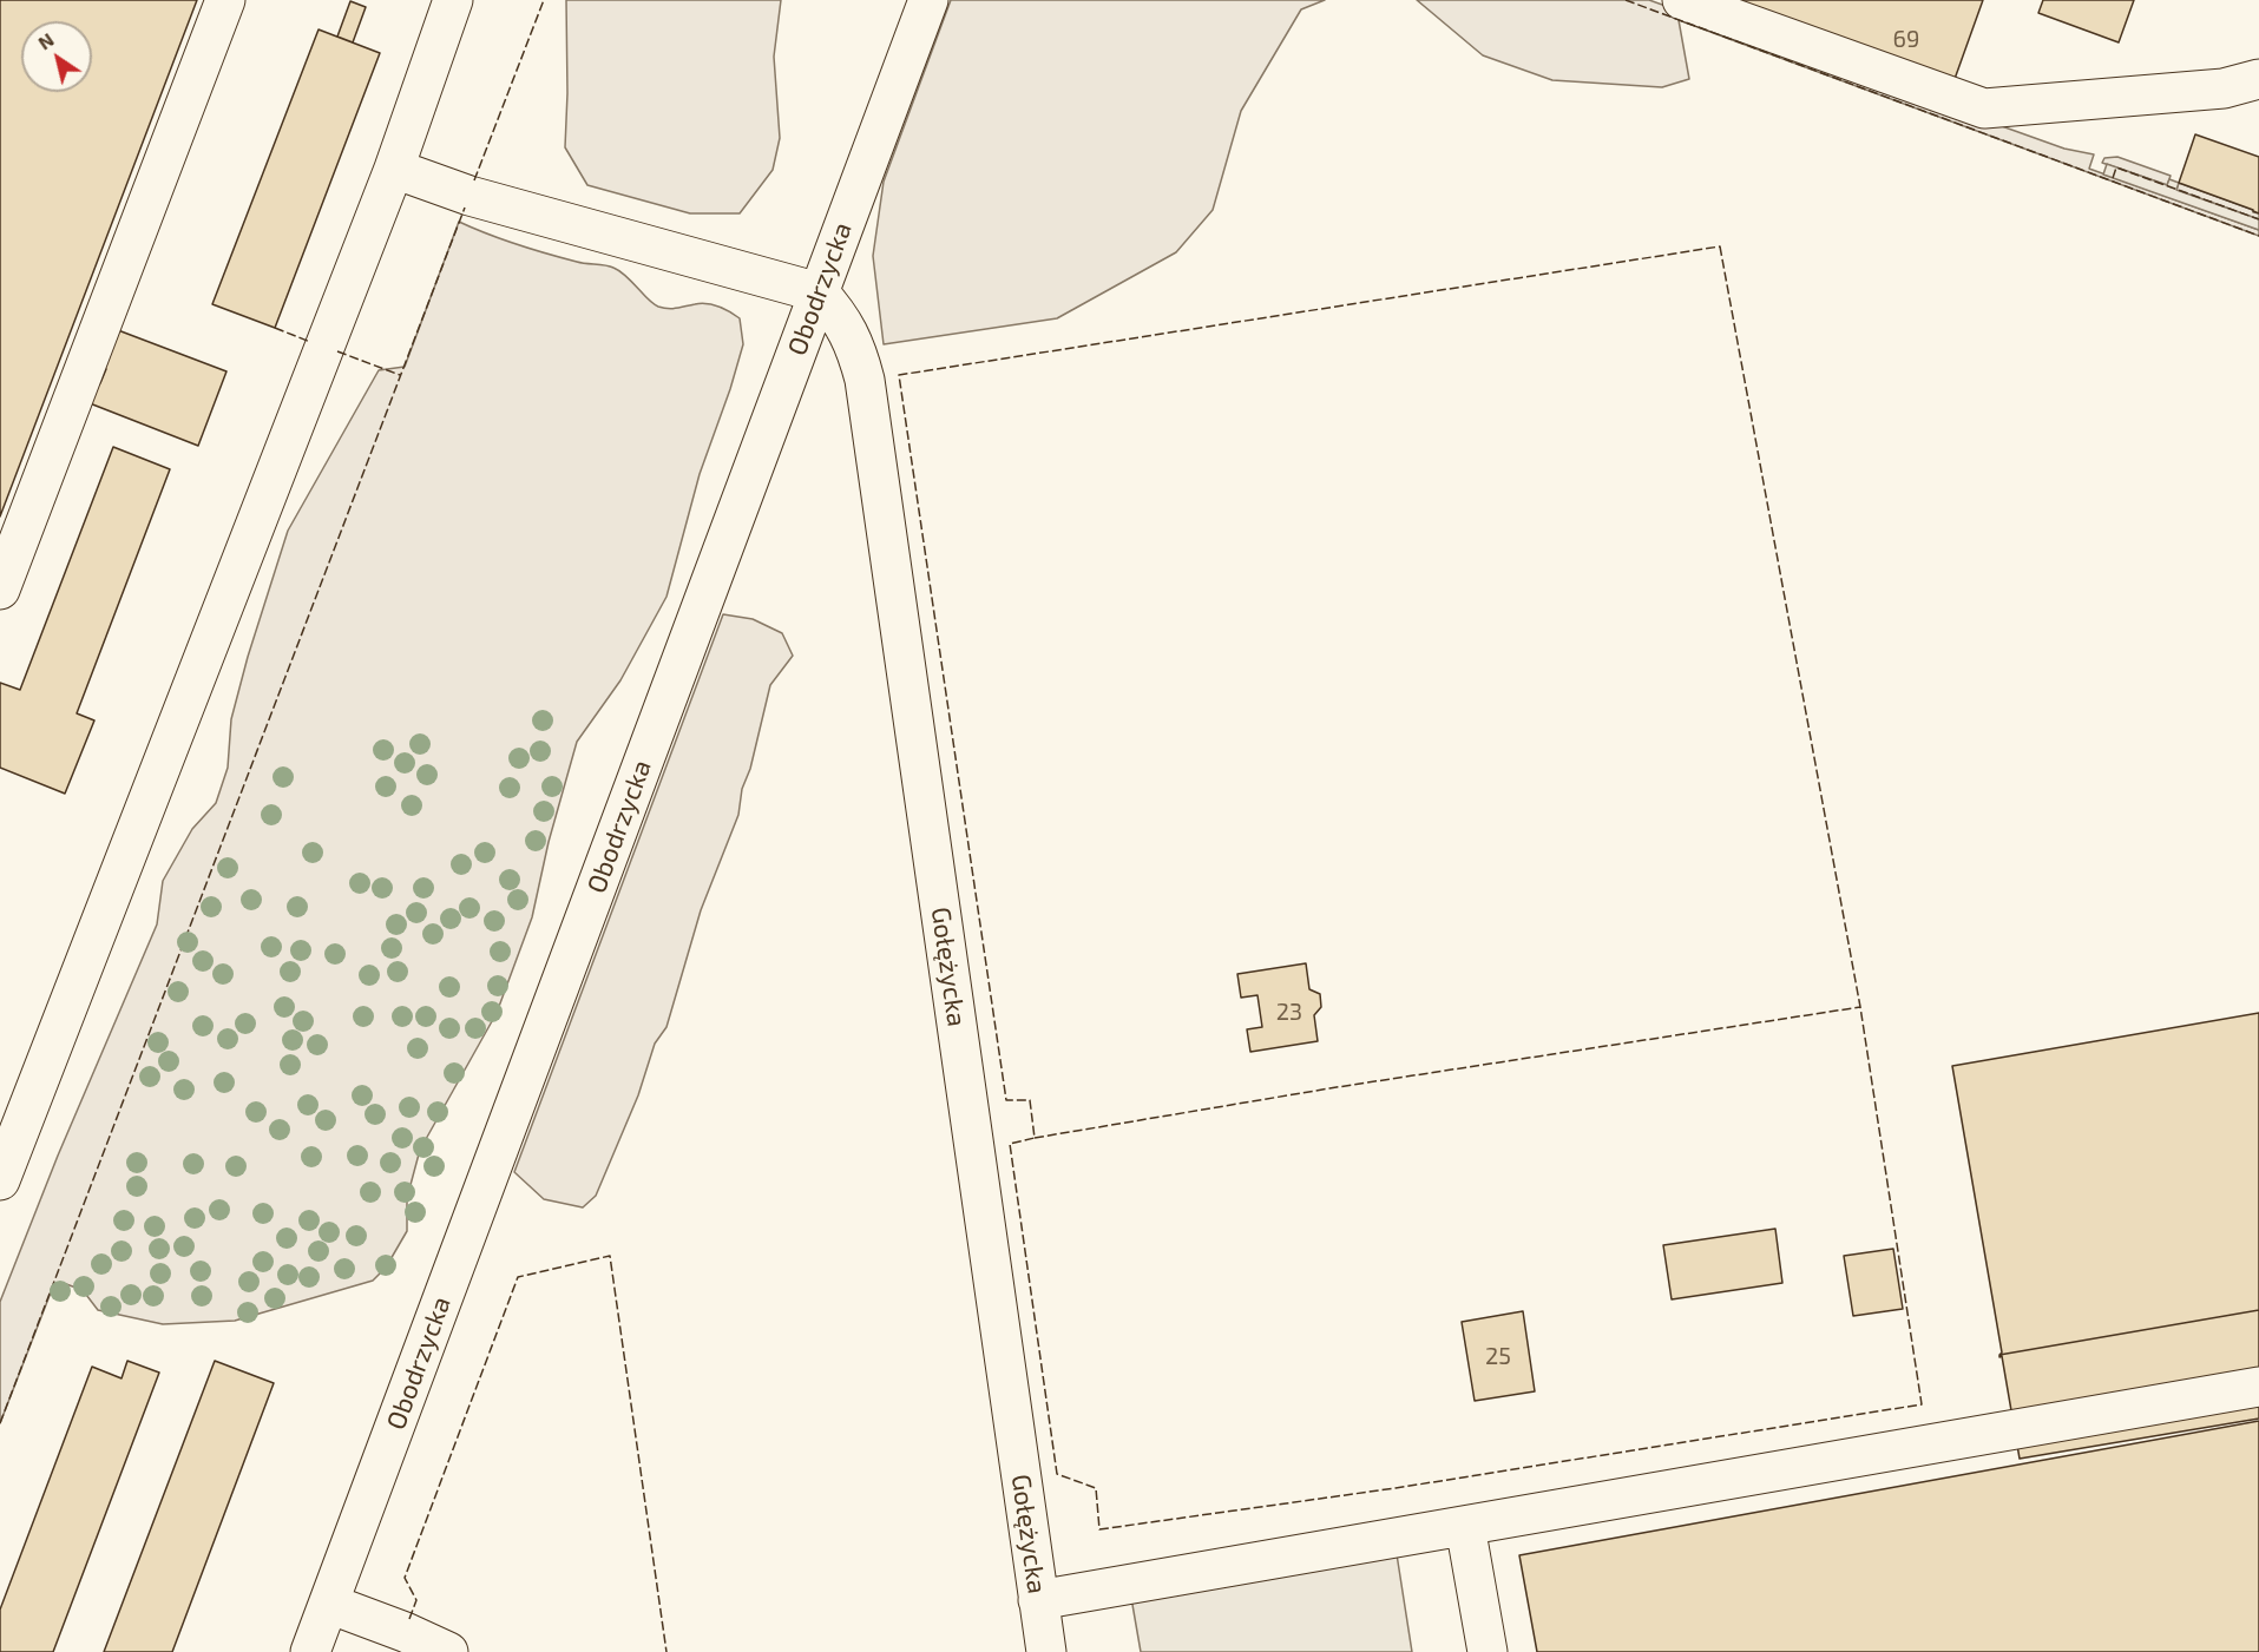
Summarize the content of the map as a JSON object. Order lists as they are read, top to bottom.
{
  "streets": {
    "street": ["Obodrzycka", "Gołężycka"]
  },
  "crossings": [
    ["Obodrzycka", "Gołężycka"]
  ],
  "house_numbers": ["69", "23", "25"],
  "north": "top left"
}
